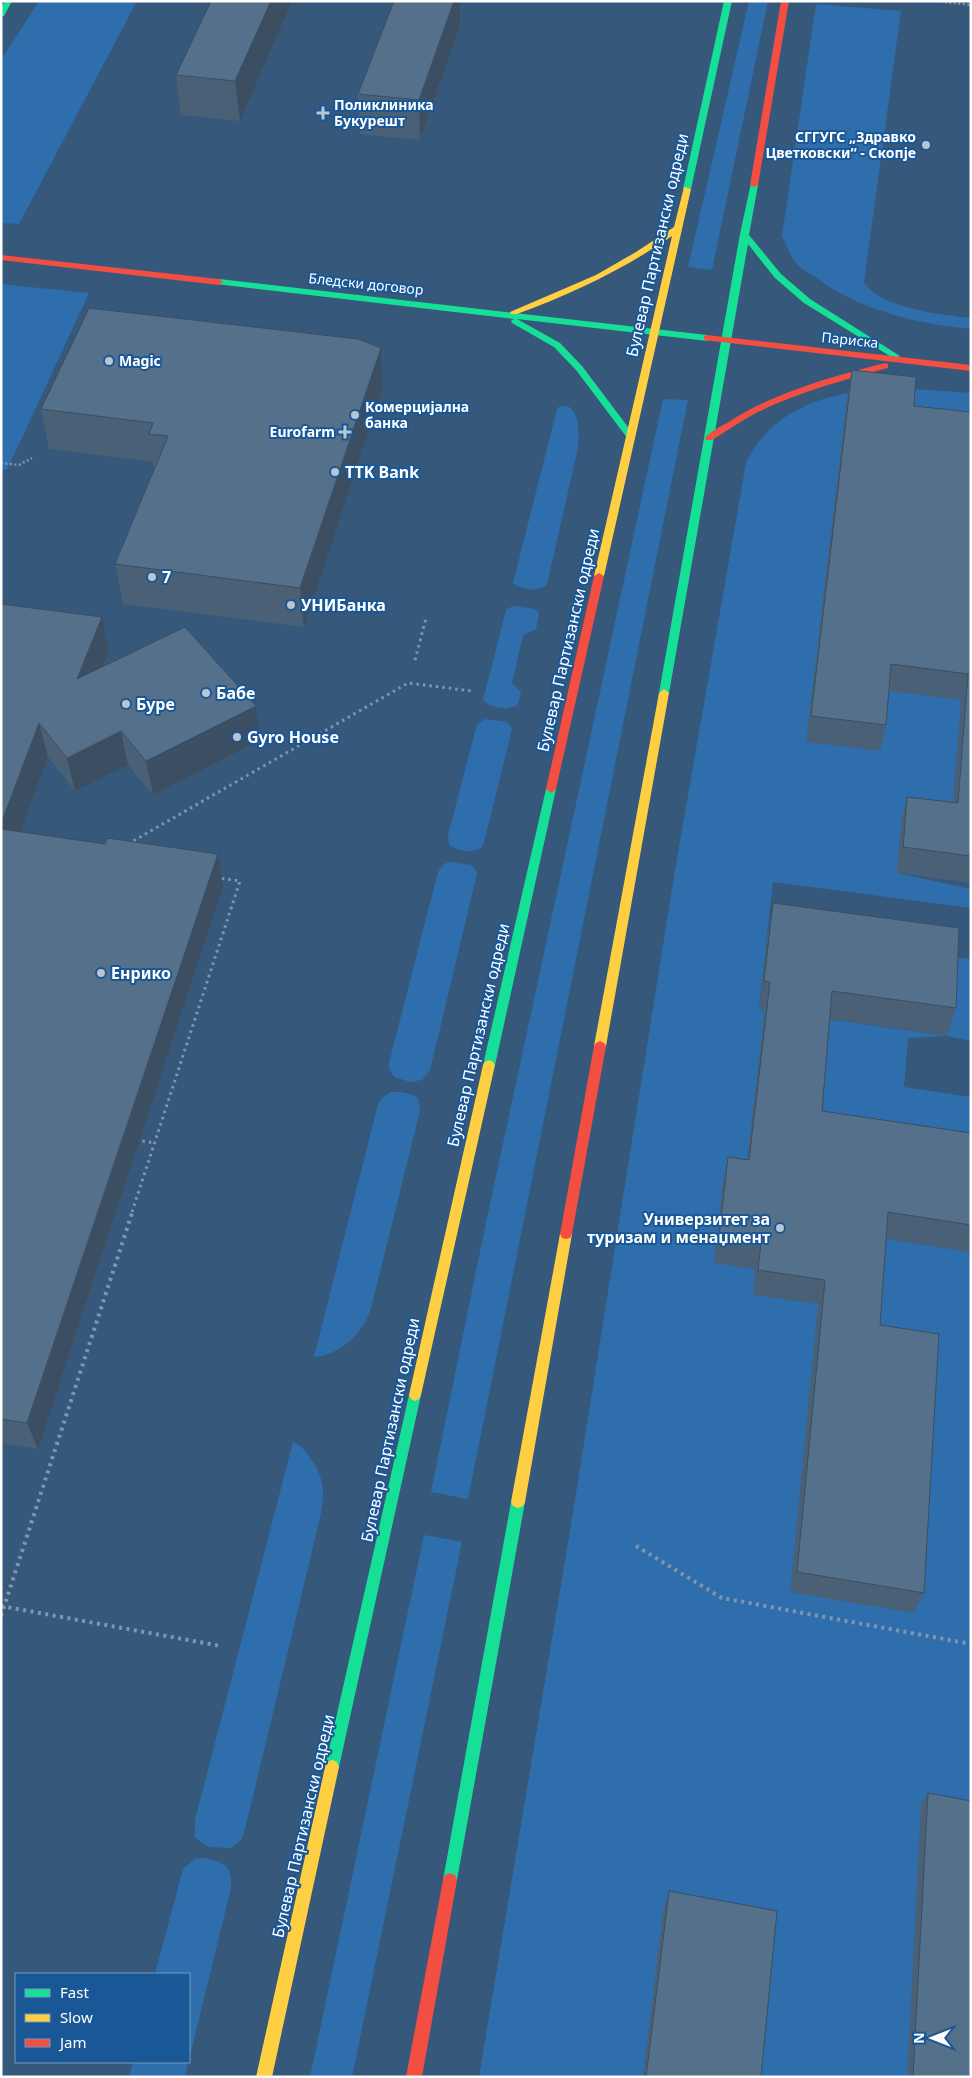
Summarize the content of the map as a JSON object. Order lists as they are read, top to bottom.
{
  "streets": {
    "street": ["Булевар Партизански одреди", "Бледски договор", "Париска"]
  },
  "crossings": [
    ["Булевар Партизански одреди", "Бледски договор"],
    ["Бледски договор", "Париска"]
  ],
  "places": {
    "health": ["Поликлиника Букурешт", "Eurofarm"],
    "other": [
      "СГГУГС „Здравко Цветковски“ - Скопје",
      "Magic",
      "Комерцијална банка",
      "TTK Bank",
      "7",
      "УНИБанка",
      "Бабе",
      "Буре",
      "Gyro House",
      "Енрико",
      "Универзитет за туризам и менаџмент"
    ]
  },
  "legend": ["Fast", "Slow", "Jam"],
  "north": "left"
}
